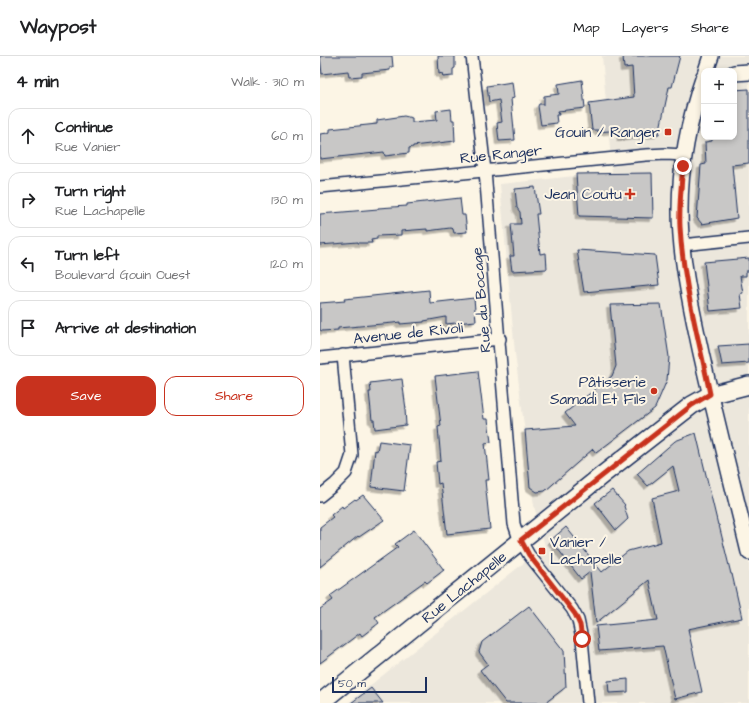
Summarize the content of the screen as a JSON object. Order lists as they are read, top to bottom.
{
  "streets": {
    "main road": ["Rue Lachapelle"],
    "street": ["Rue Ranger", "Rue du Bocage", "Avenue de Rivoli"]
  },
  "crossings": [
    ["Rue Ranger", "Rue du Bocage"],
    ["Rue du Bocage", "Avenue de Rivoli"],
    ["Rue du Bocage", "Rue Lachapelle"]
  ],
  "places": {
    "transit": ["Gouin / Ranger", "Vanier / Lachapelle"],
    "health": ["Jean Coutu"],
    "other": ["Pâtisserie Samadi Et Fils"]
  },
  "scale_bar": "50 m",
  "page": {
    "header": "Waypost",
    "nav": ["Map", "Layers", "Share"],
    "heading": ["4 min", "Walk · 310 m"],
    "map_buttons": ["+", "−"],
    "list": [
      ["Continue", "Rue Vanier", "60 m"],
      ["Turn right", "Rue Lachapelle", "130 m"],
      ["Turn left", "Boulevard Gouin Ouest", "120 m"],
      "Arrive at destination"
    ],
    "buttons": ["Save", "Share"],
    "scale": "50 m"
  }
}
